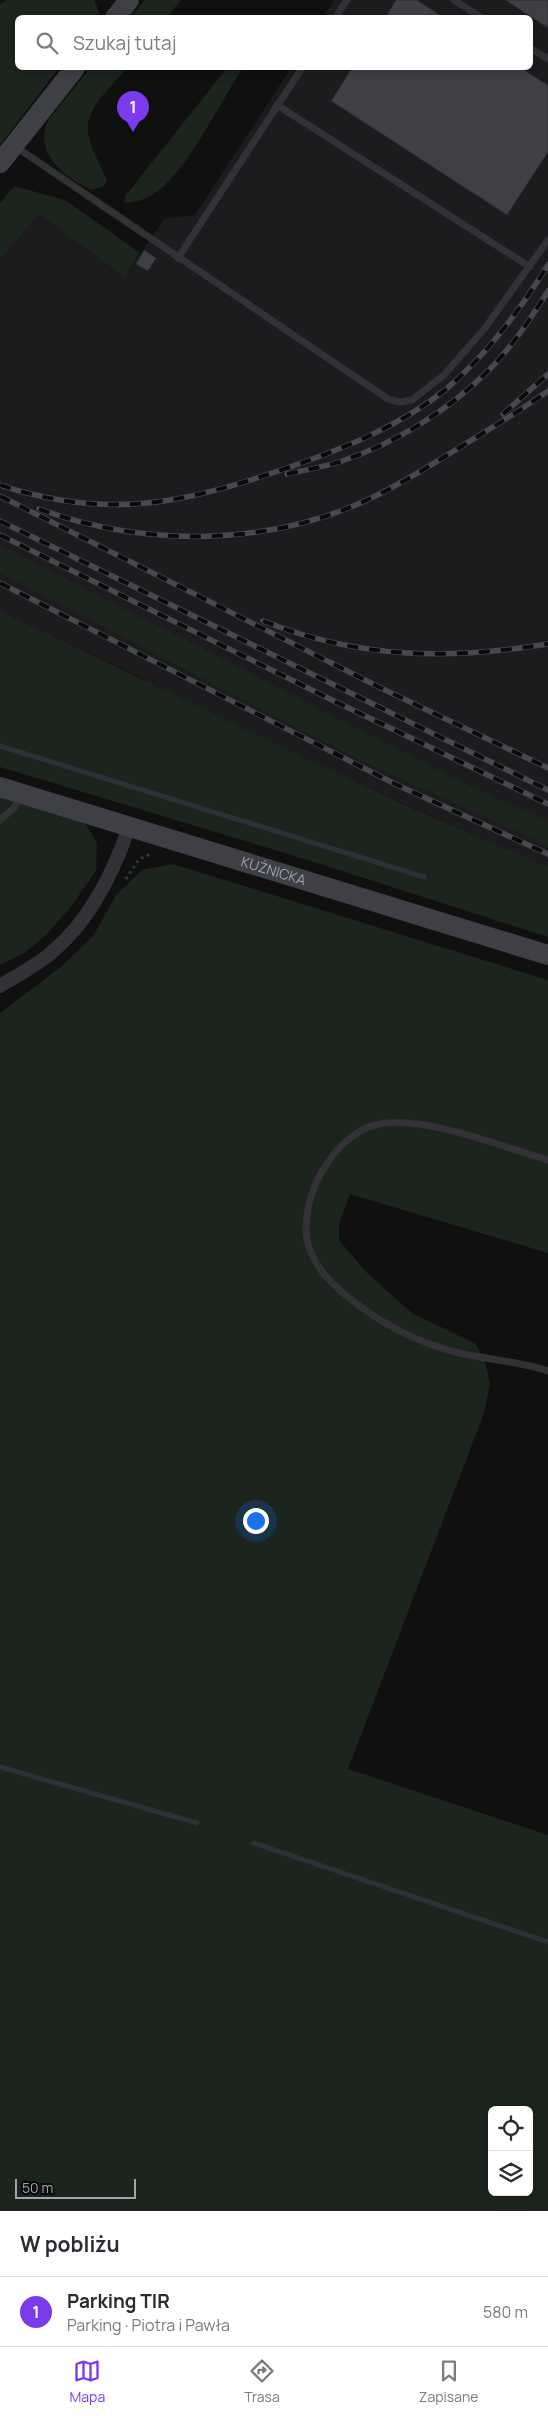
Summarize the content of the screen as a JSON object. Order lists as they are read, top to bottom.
{
  "streets": {
    "street": ["KUŹNICKA"]
  },
  "scale_bar": "50 m",
  "page": {
    "search": "Szukaj tutaj",
    "pins": "1",
    "scale": "50 m",
    "heading": "W pobliżu",
    "list": [
      {
        "mark": "1",
        "name": "Parking TIR",
        "note": "Parking · Piotra i Pawła",
        "value": "580 m"
      }
    ],
    "nav": ["Mapa", "Trasa", "Zapisane"]
  }
}
